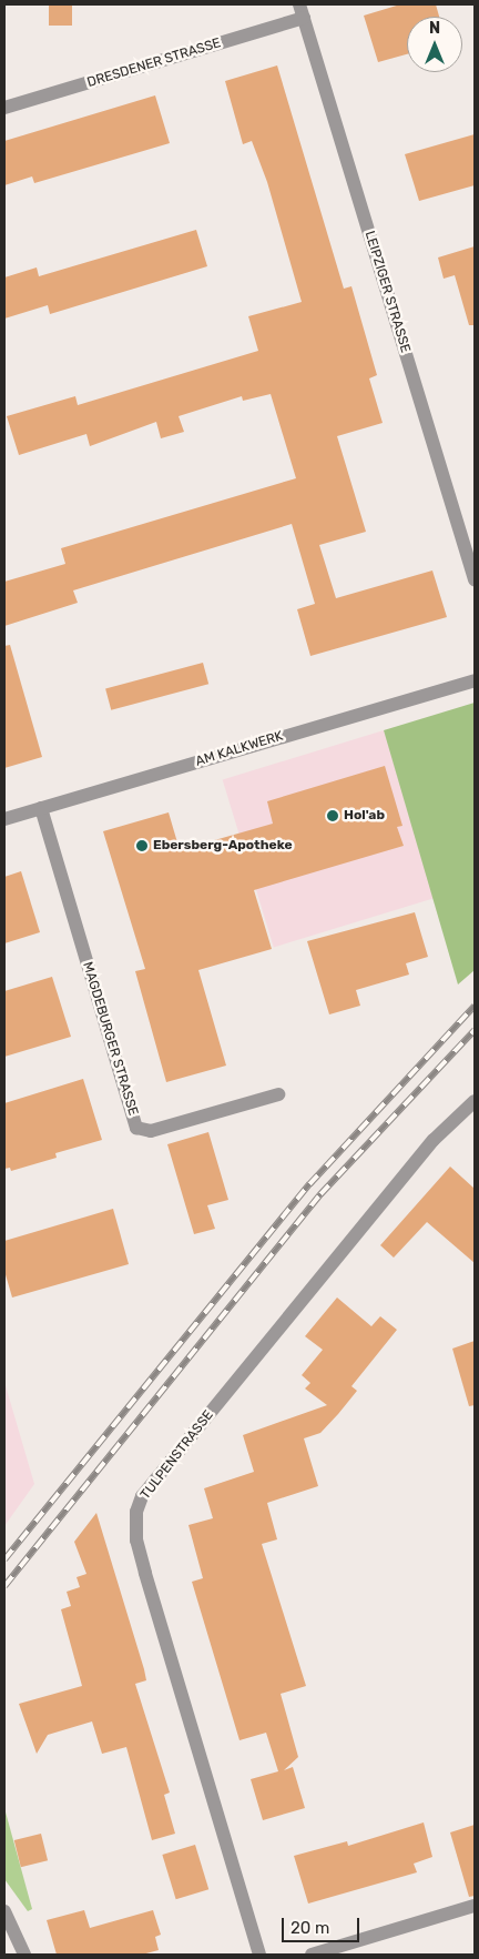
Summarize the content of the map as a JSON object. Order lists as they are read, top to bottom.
{
  "streets": {
    "street": [
      "DRESDENER STRASSE",
      "LEIPZIGER STRASSE",
      "AM KALKWERK",
      "MAGDEBURGER STRASSE",
      "TULPENSTRASSE"
    ]
  },
  "crossings": [
    ["DRESDENER STRASSE", "LEIPZIGER STRASSE"],
    ["AM KALKWERK", "MAGDEBURGER STRASSE"]
  ],
  "places": ["Hol'ab", "Ebersberg-Apotheke"],
  "scale_bar": "20 m",
  "north": "top"
}
